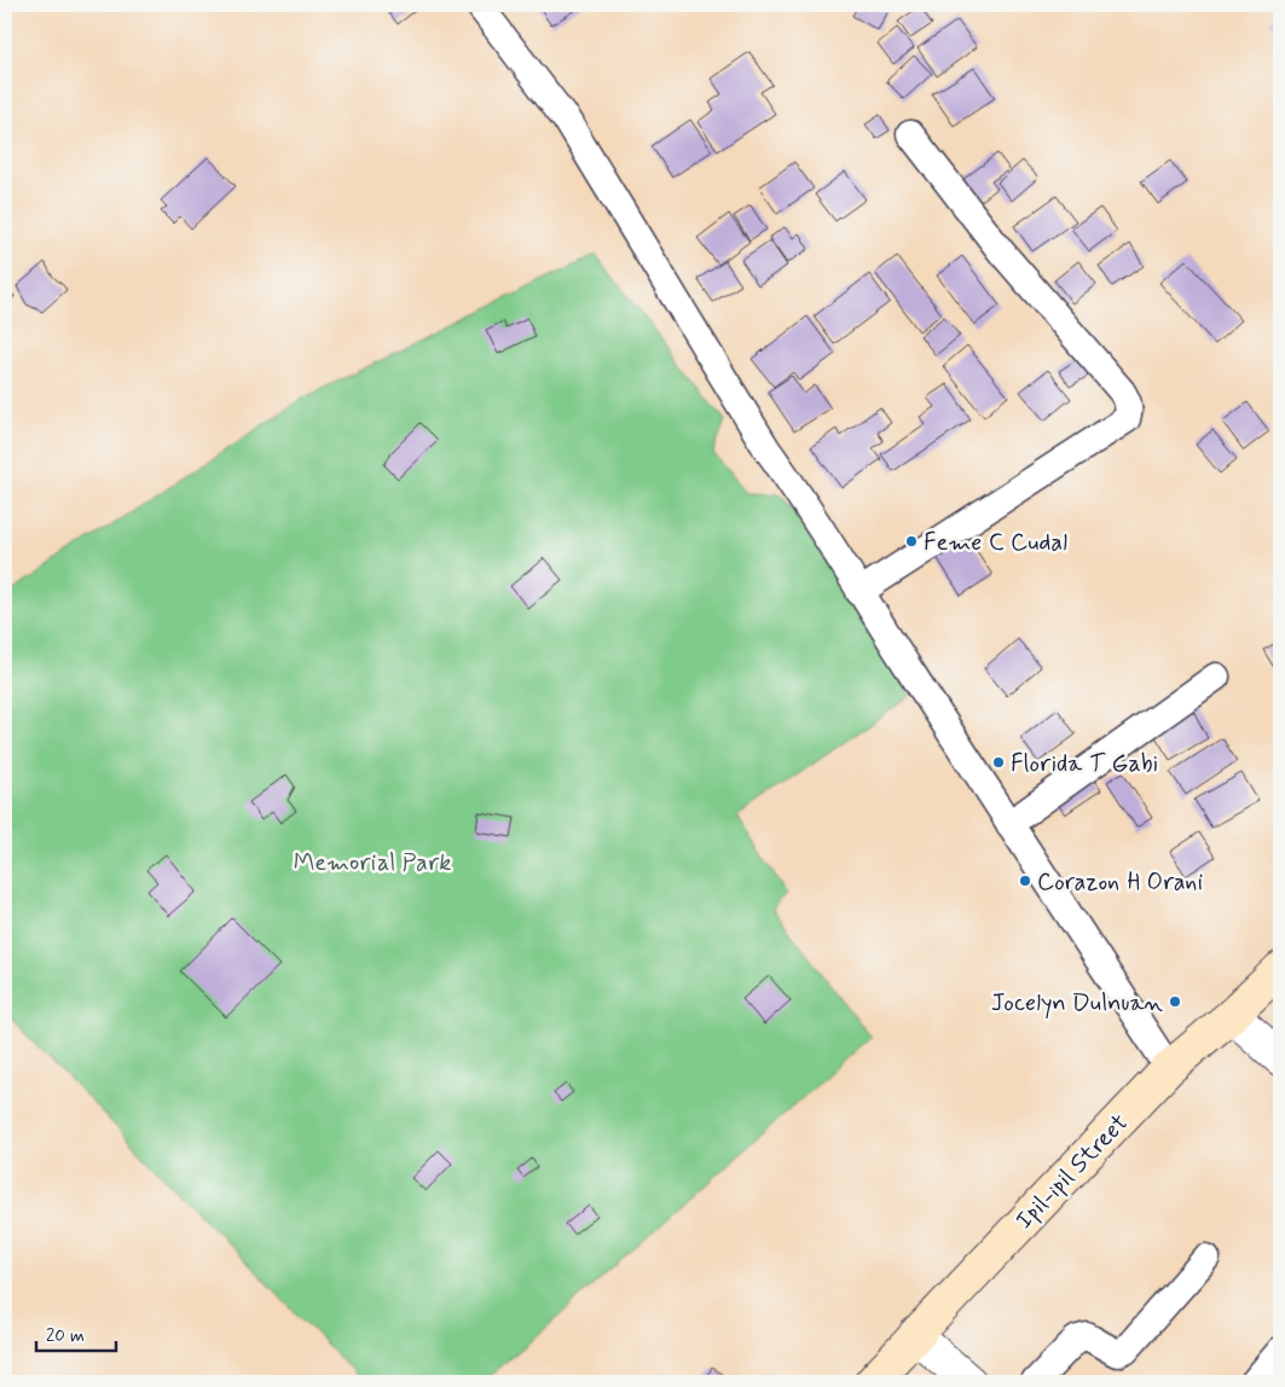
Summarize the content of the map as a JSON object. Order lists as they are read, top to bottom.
{
  "streets": {
    "main road": ["Ipil-ipil Street"]
  },
  "parks": ["Memorial Park"],
  "places": [
    "Feme C Cudal",
    "Florida T Gabi",
    "Corazon H Orani",
    "Jocelyn Dulnuan"
  ],
  "scale_bar": "20 m"
}
